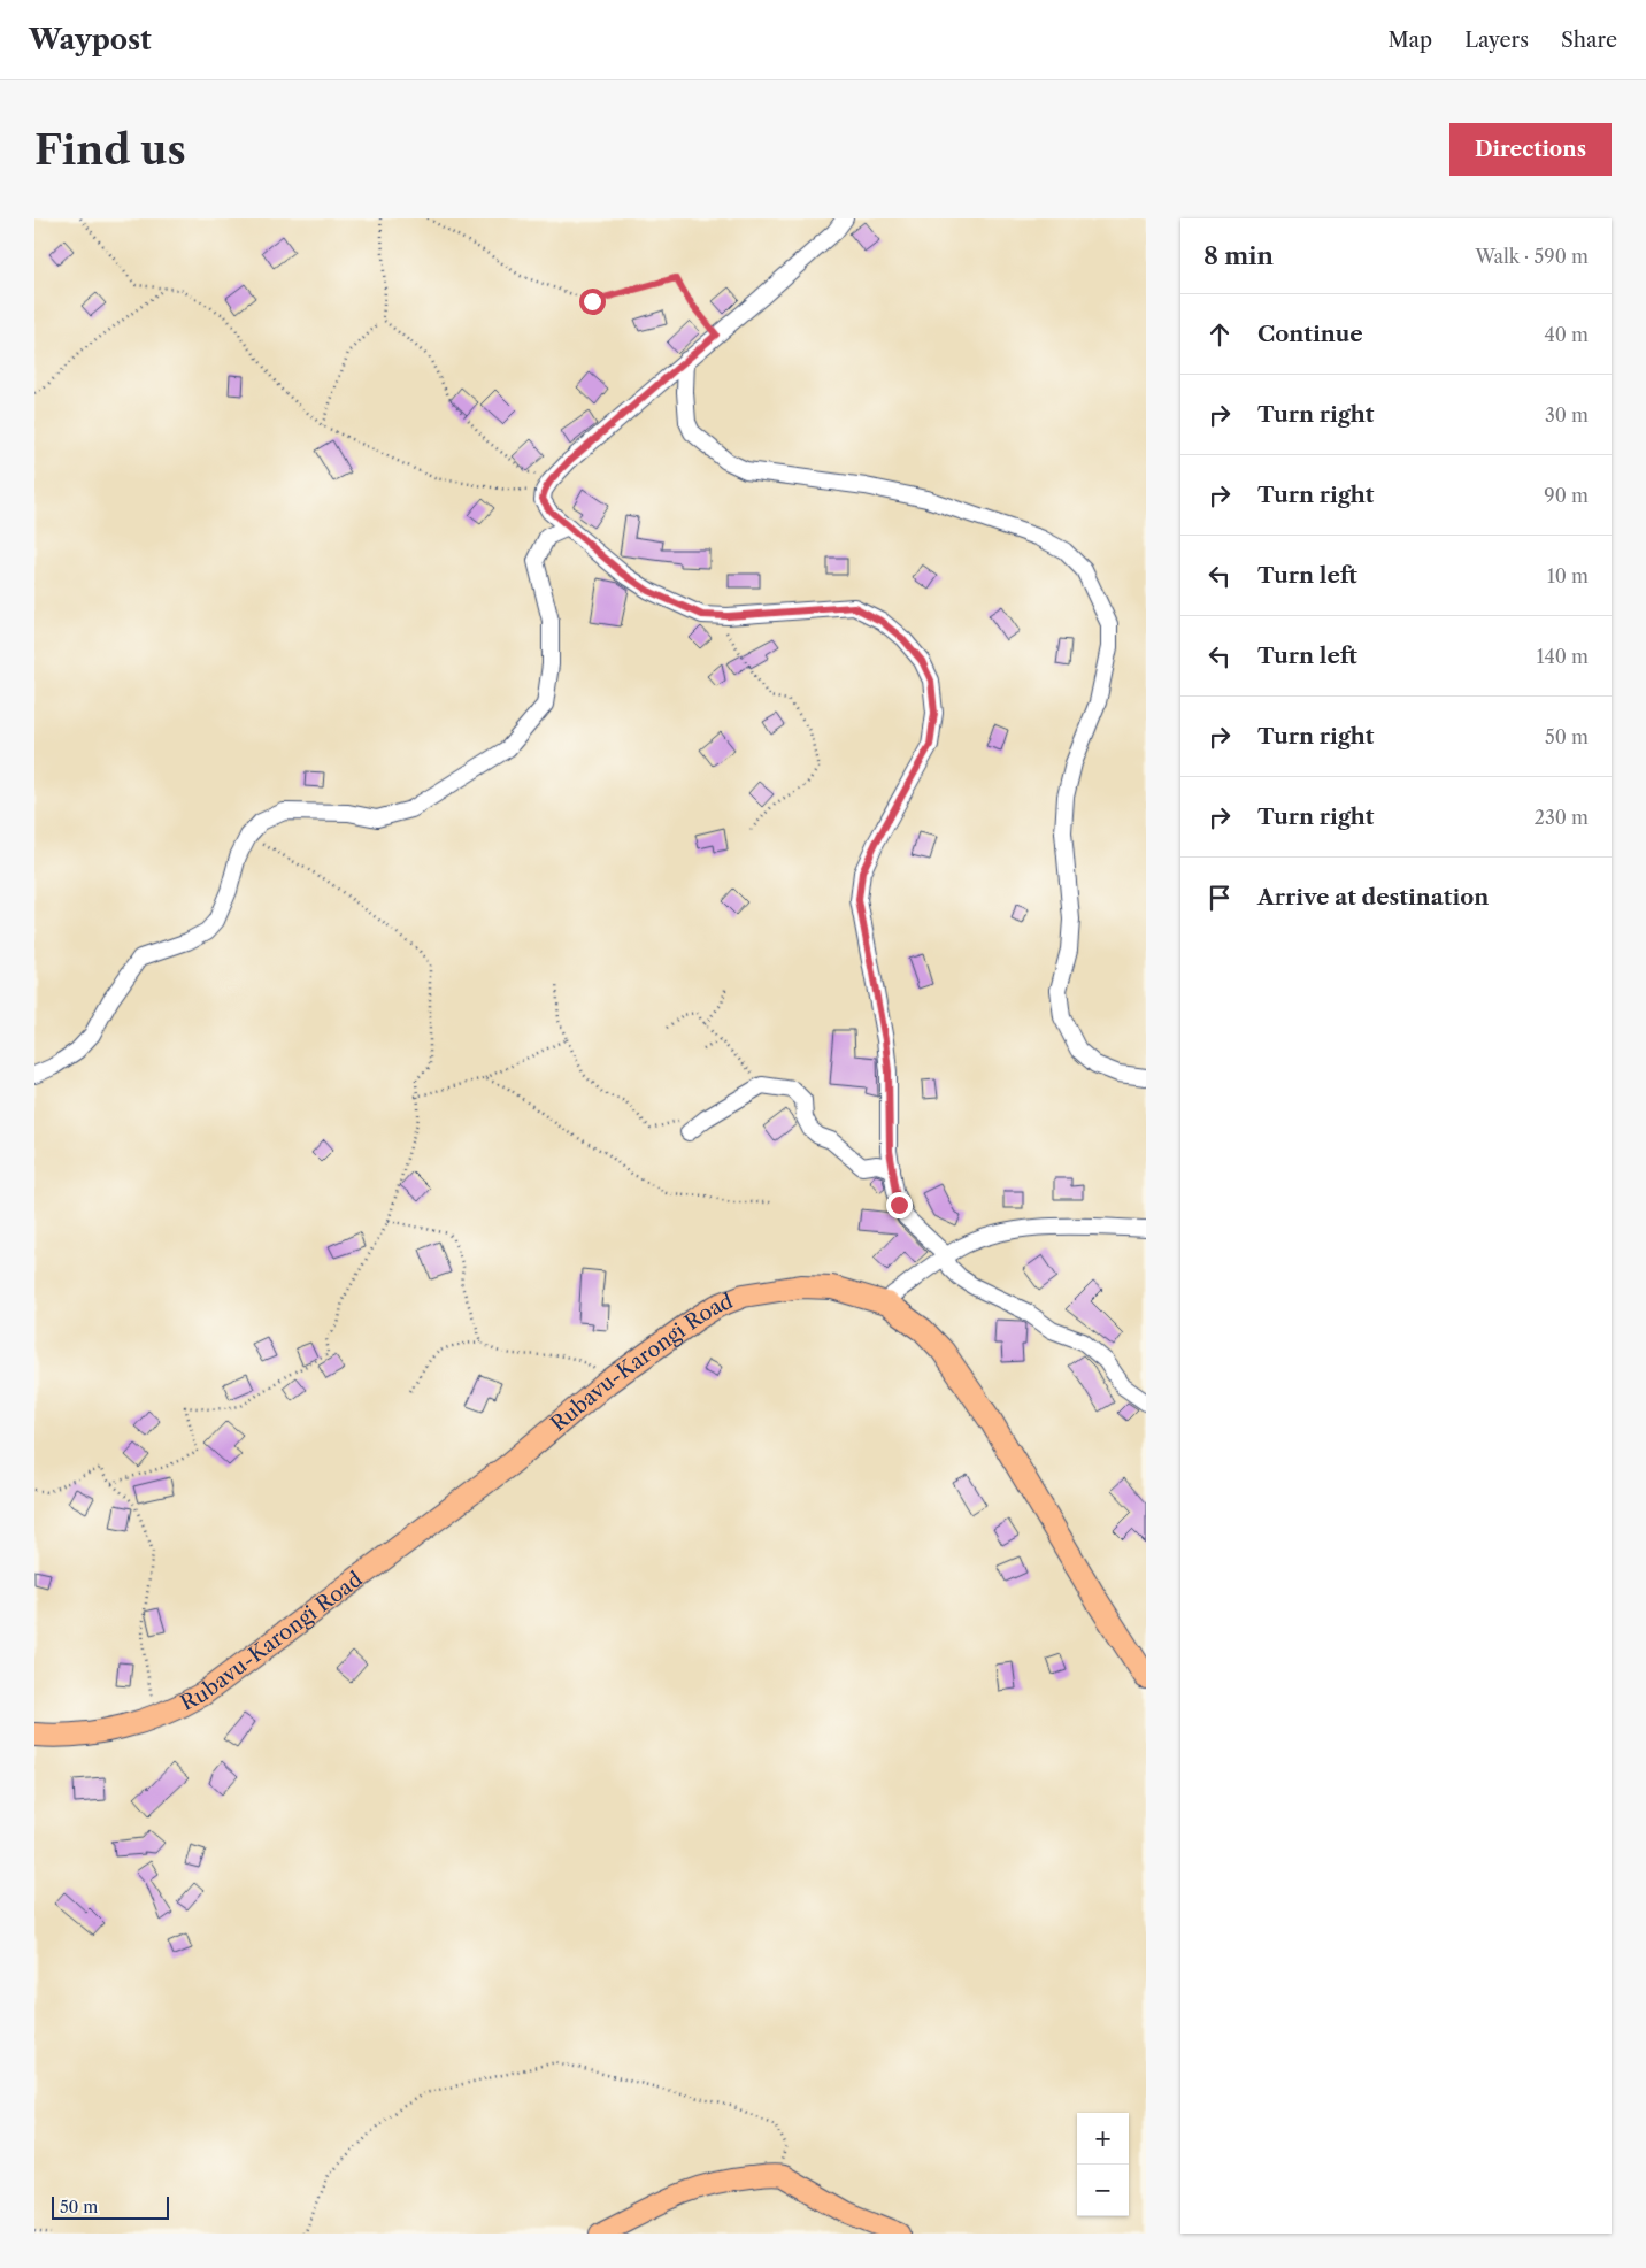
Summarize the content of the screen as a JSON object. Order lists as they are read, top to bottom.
{
  "streets": {
    "highway": ["Rubavu-Karongi Road"]
  },
  "scale_bar": "50 m",
  "page": {
    "header": "Waypost",
    "nav": ["Map", "Layers", "Share"],
    "buttons": "Directions",
    "title": "Find us",
    "heading": ["8 min", "Walk · 590 m"],
    "list": [
      ["Continue", "40 m"],
      ["Turn right", "30 m"],
      ["Turn right", "90 m"],
      ["Turn left", "10 m"],
      ["Turn left", "140 m"],
      ["Turn right", "50 m"],
      ["Turn right", "230 m"],
      "Arrive at destination"
    ],
    "map_buttons": ["+", "−"],
    "scale": "50 m"
  }
}
